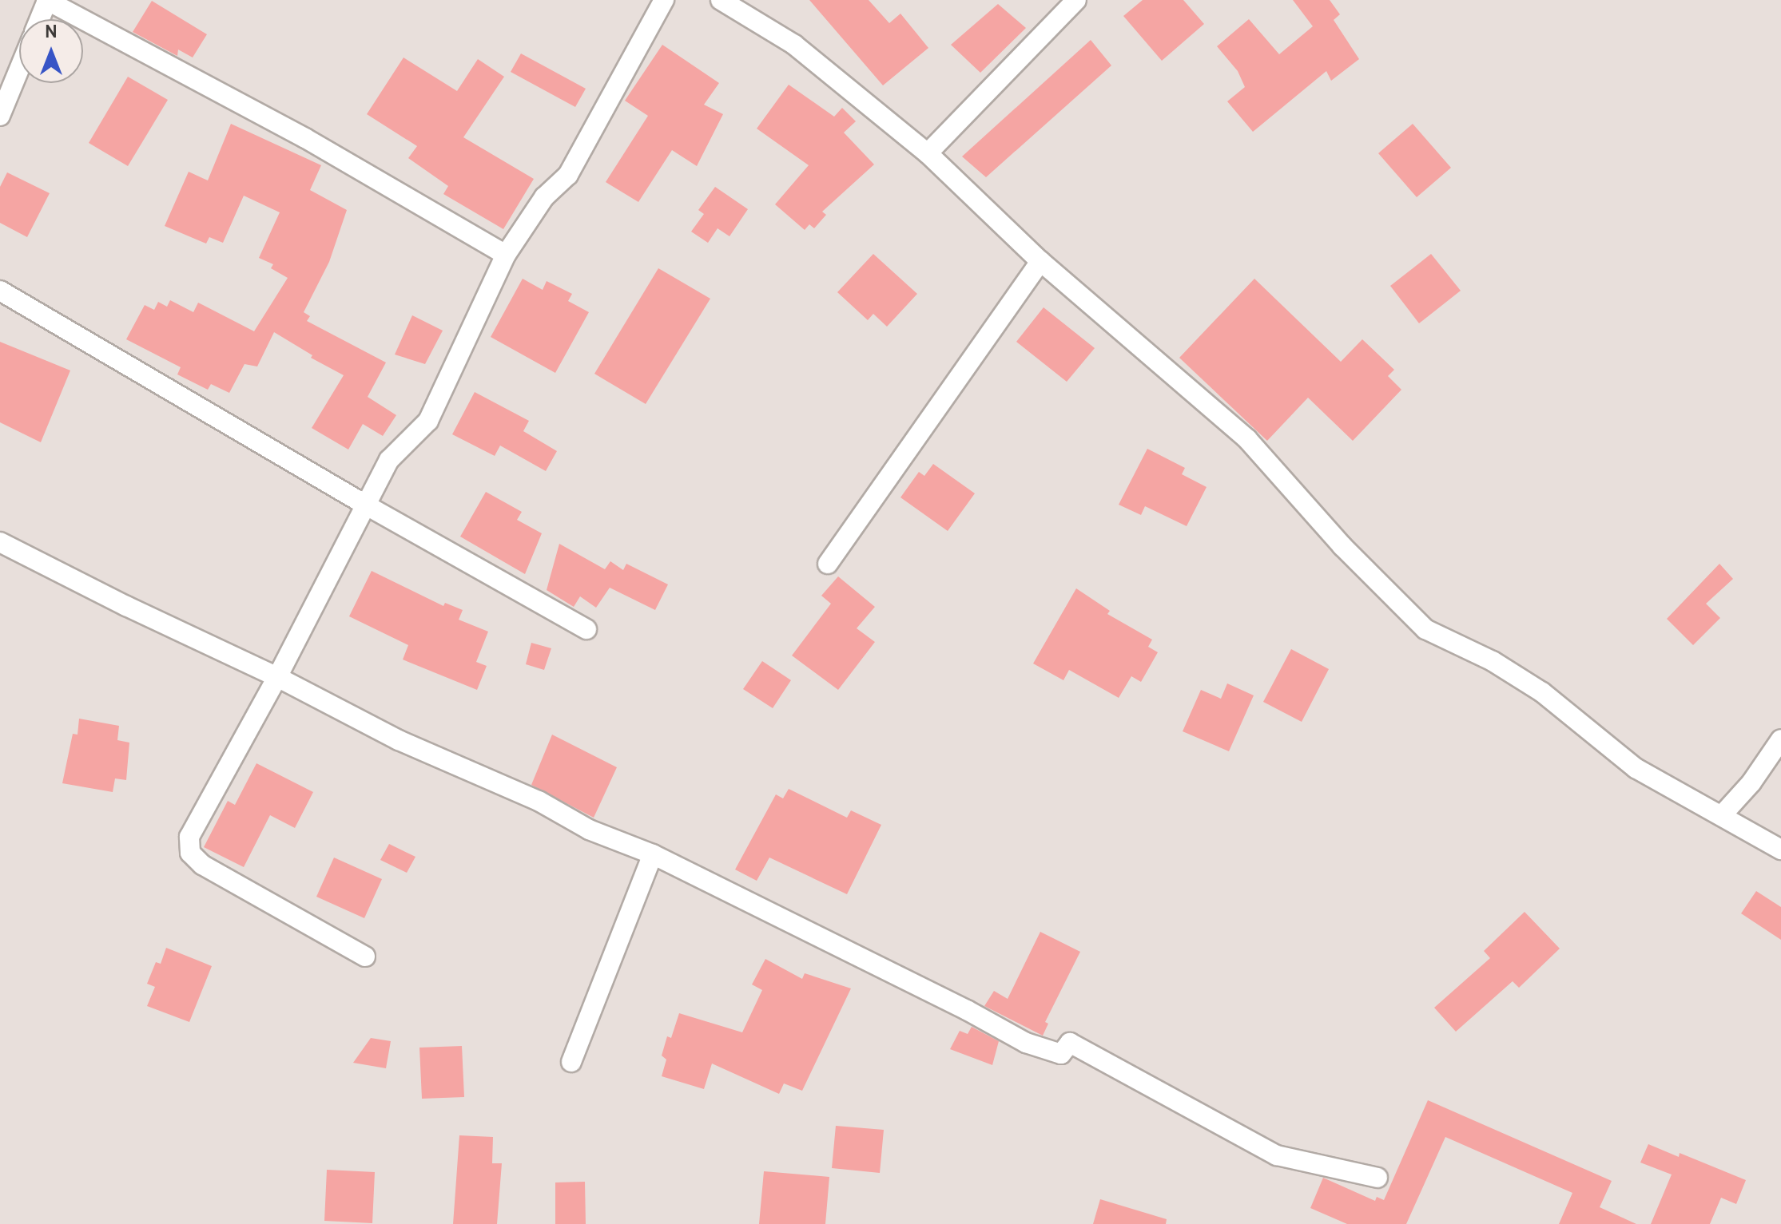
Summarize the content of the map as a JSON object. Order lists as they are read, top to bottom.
{
  "north": "top"
}
